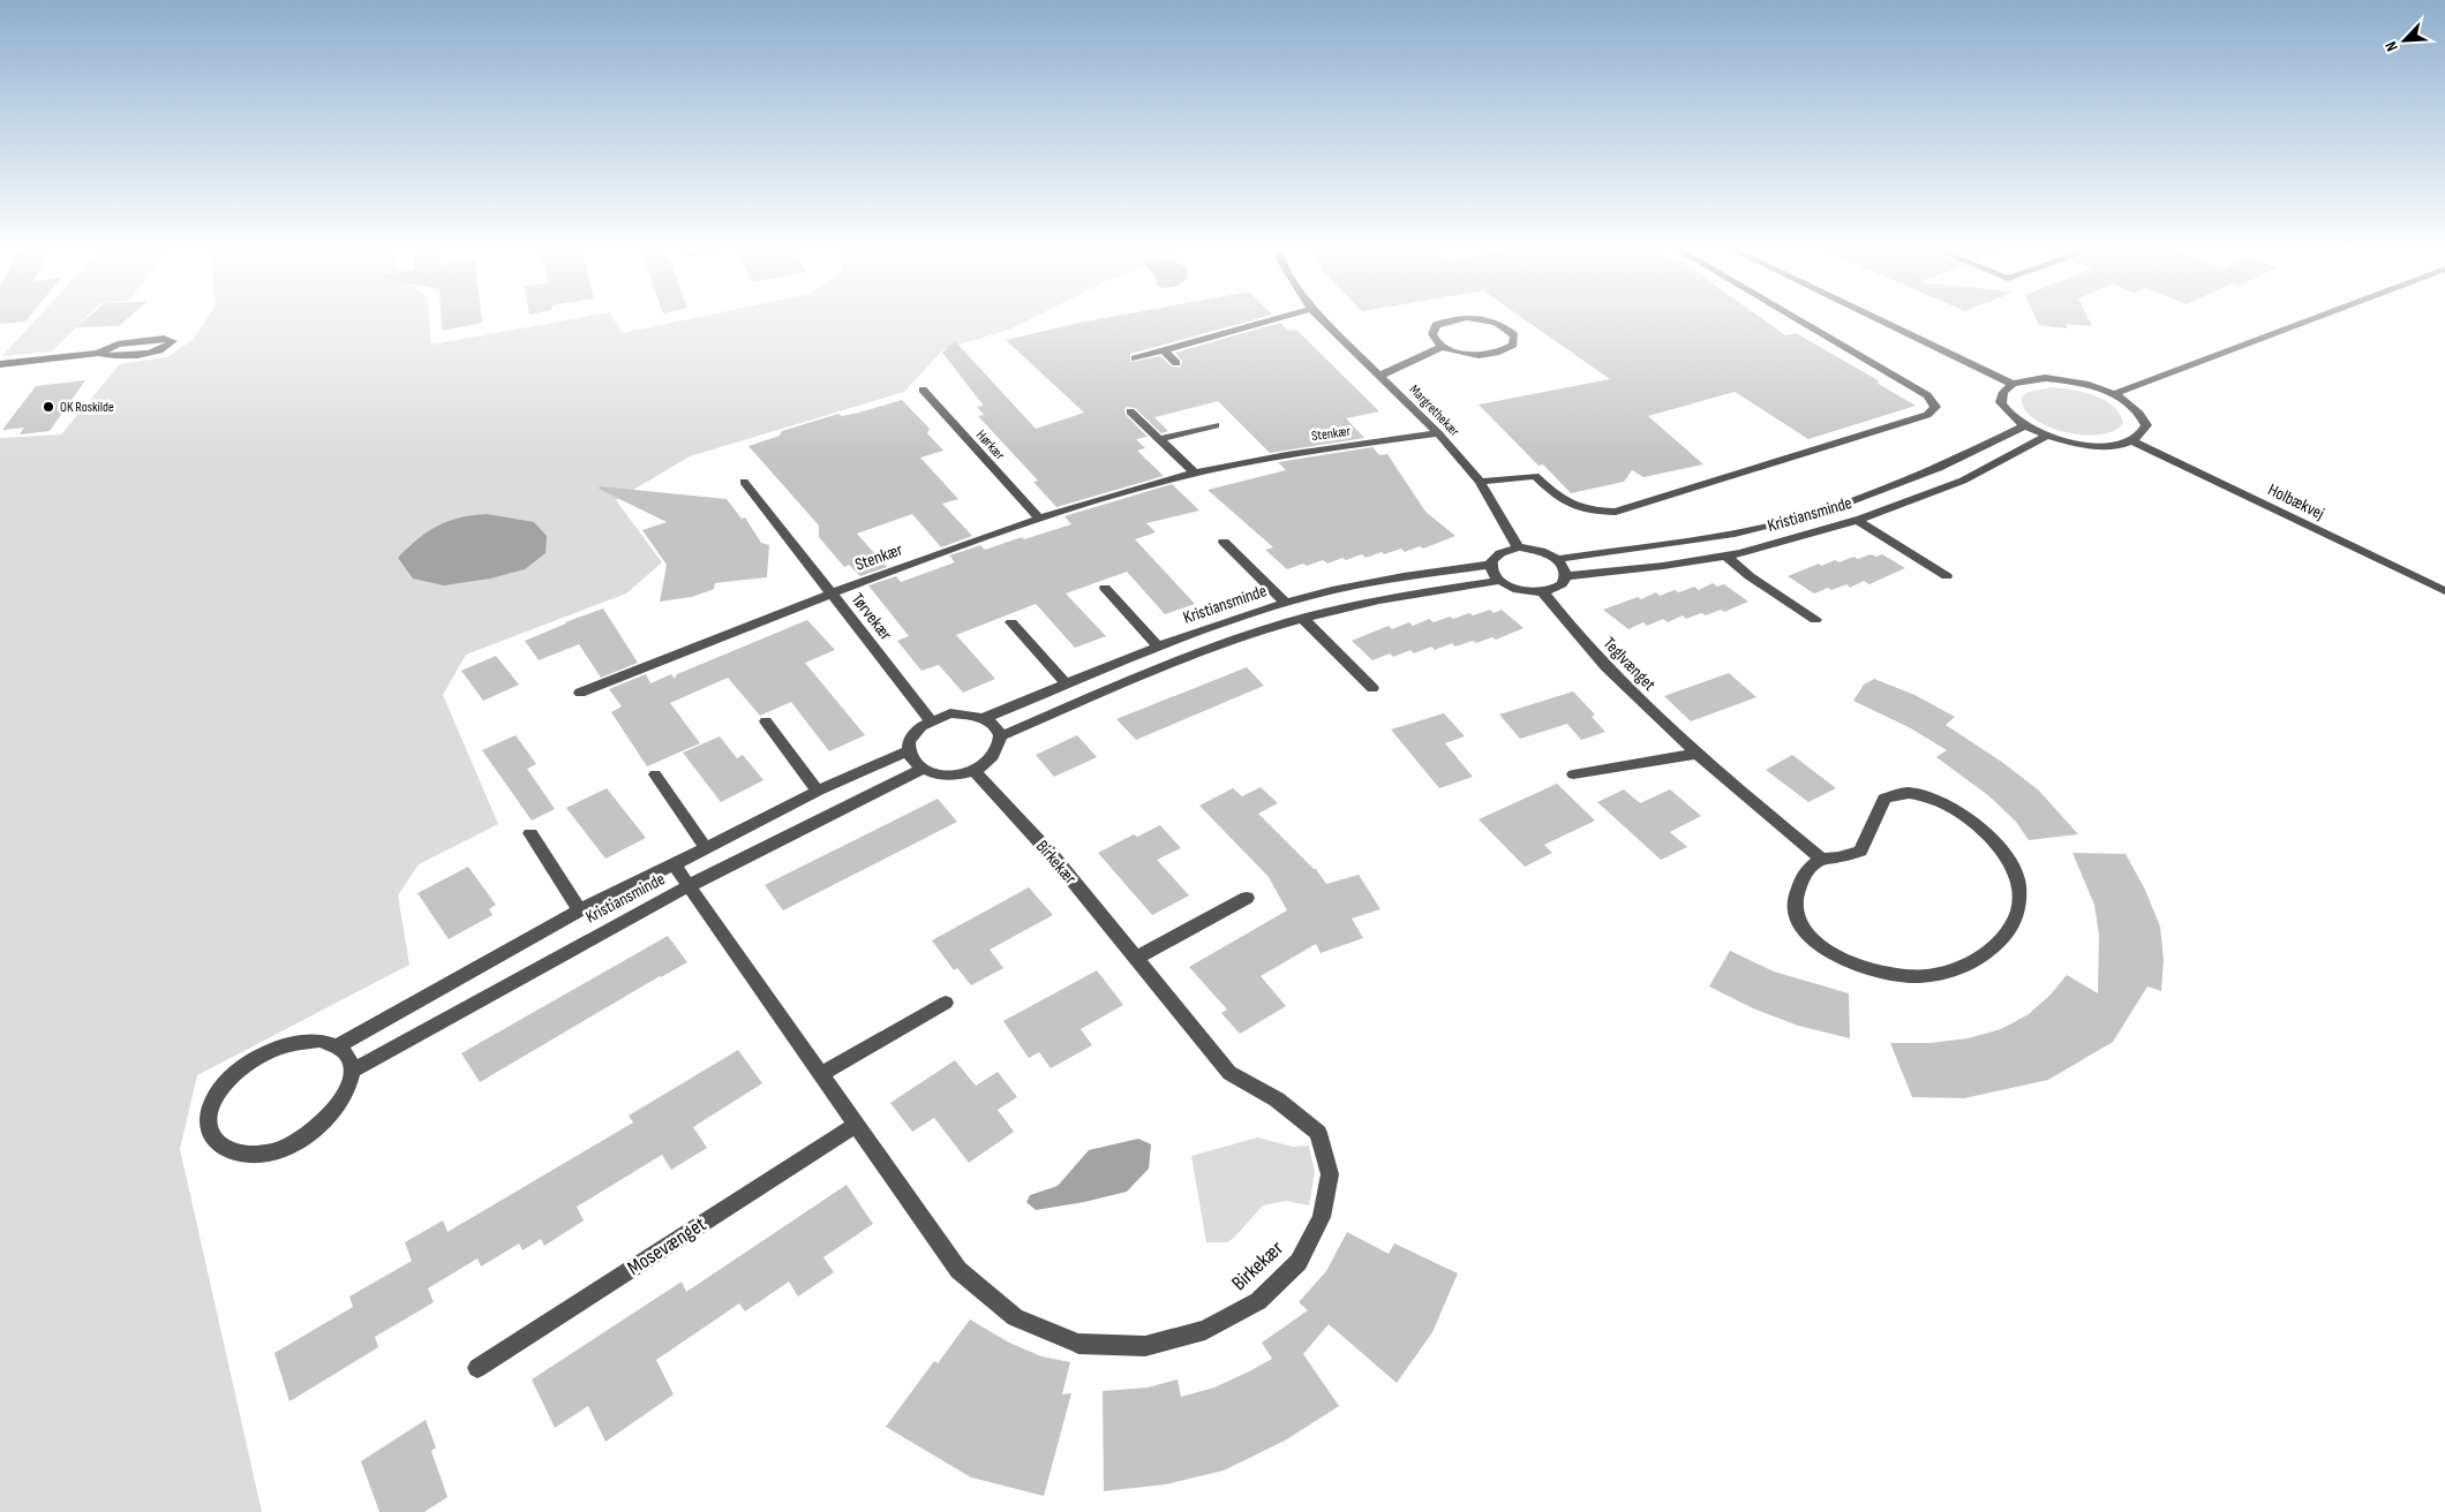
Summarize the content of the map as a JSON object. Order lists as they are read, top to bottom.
{
  "streets": {
    "street": [
      "Margrethekær",
      "Stenkær",
      "Hørkær",
      "Holbækvej",
      "Kristiansminde",
      "Tørvekær",
      "Teglvænget",
      "Birkekær",
      "Mosevænget"
    ]
  },
  "crossings": [
    ["Margrethekær", "Stenkær"],
    ["Margrethekær", "Kristiansminde"],
    ["Margrethekær", "Teglvænget"],
    ["Stenkær", "Hørkær"],
    ["Stenkær", "Tørvekær"],
    ["Kristiansminde", "Tørvekær"],
    ["Kristiansminde", "Teglvænget"],
    ["Kristiansminde", "Birkekær"],
    ["Tørvekær", "Birkekær"],
    ["Birkekær", "Mosevænget"]
  ],
  "places": ["OK Roskilde"],
  "north": "bottom left"
}
